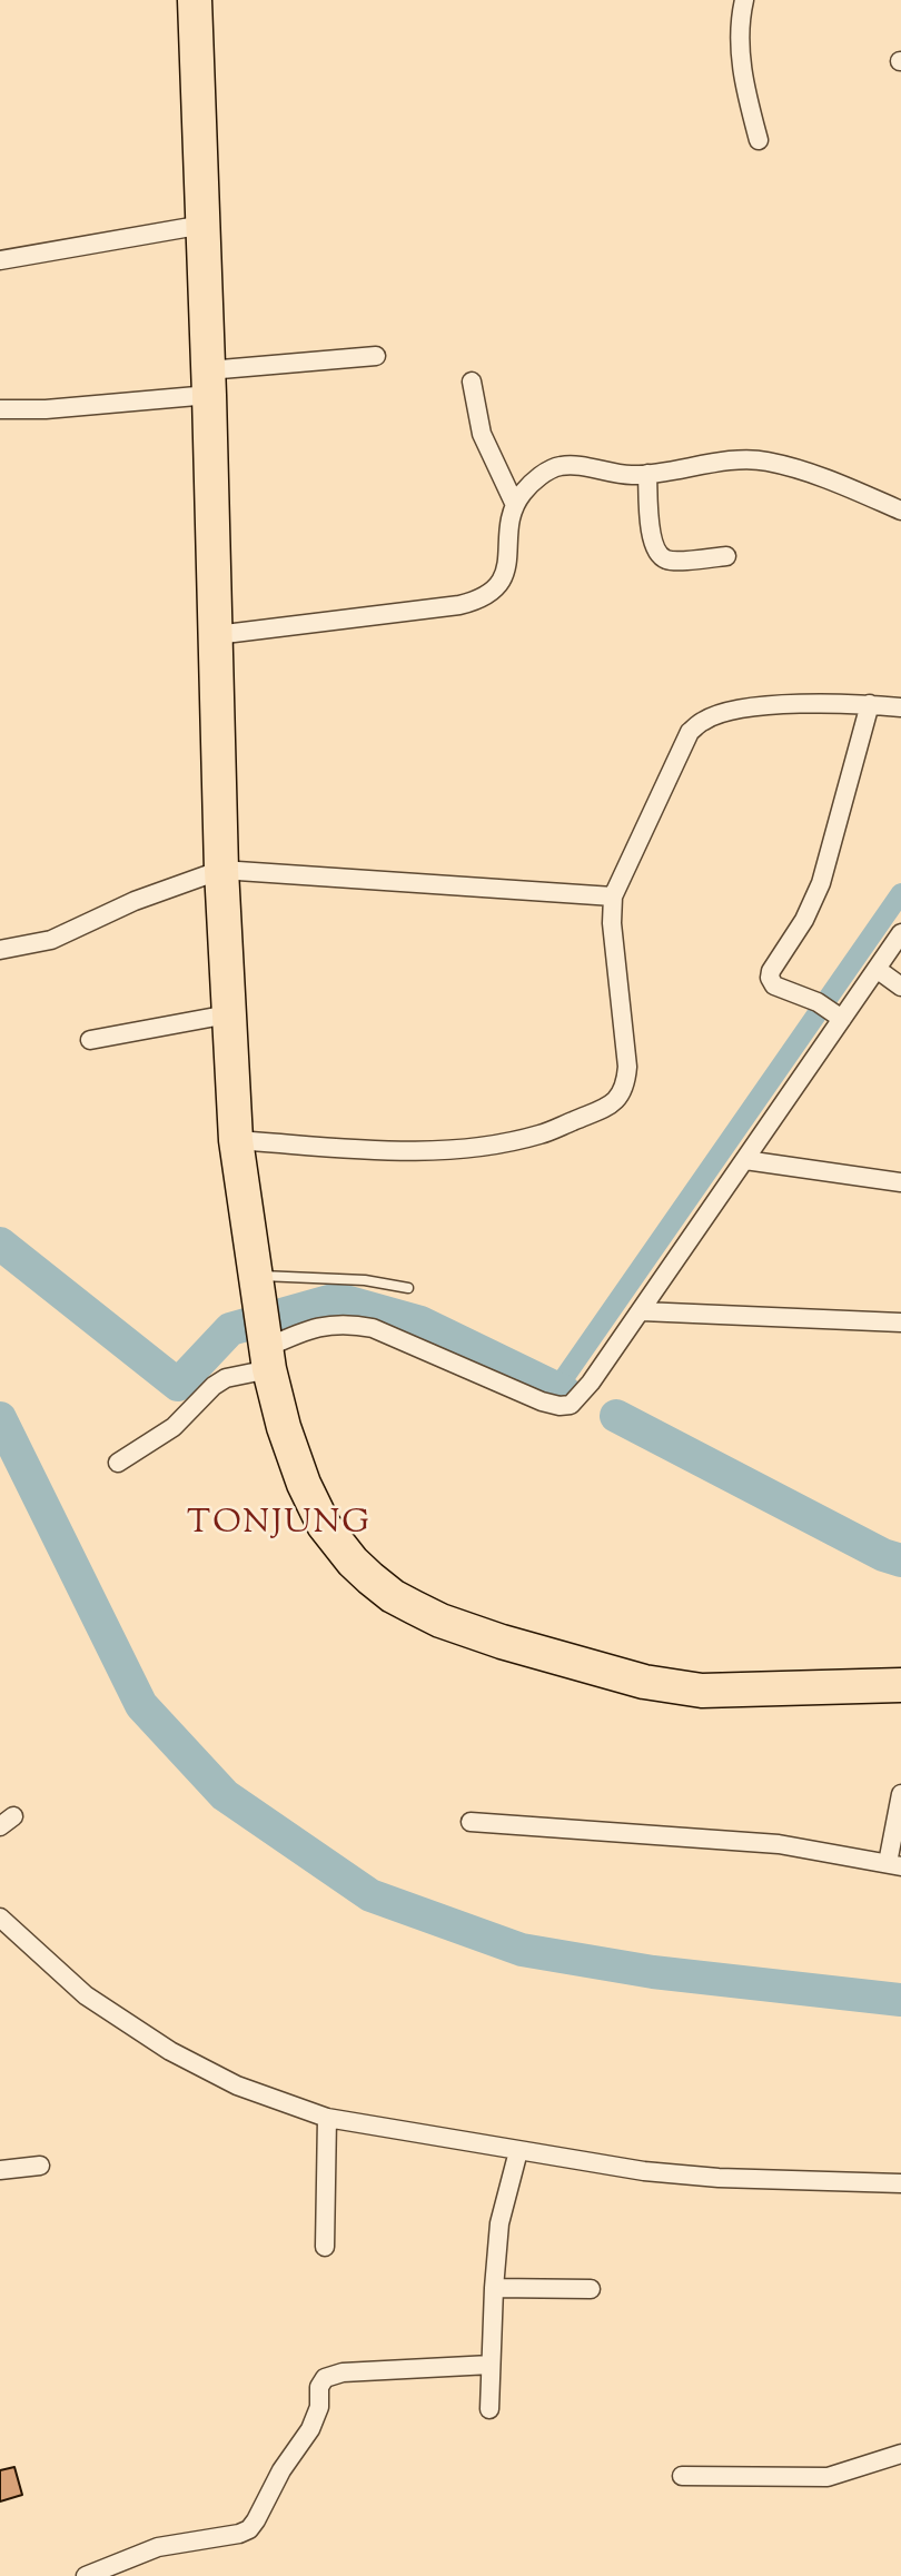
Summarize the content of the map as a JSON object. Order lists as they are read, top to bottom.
{
  "districts": ["TONJUNG"]
}
